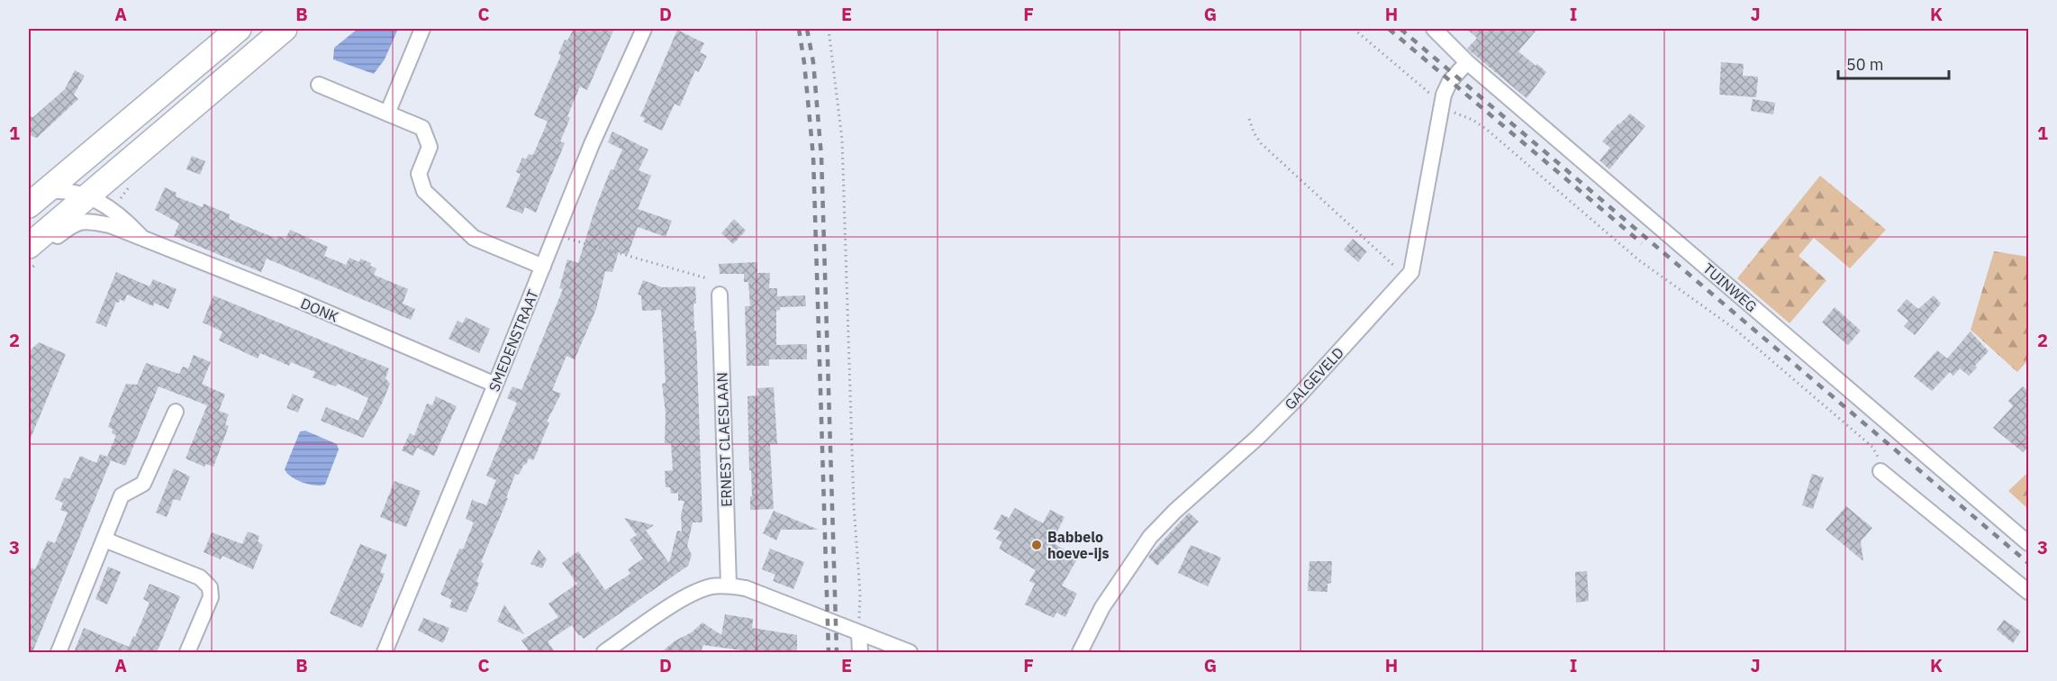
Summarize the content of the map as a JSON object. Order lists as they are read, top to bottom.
{
  "streets": {
    "street": [
      "TUINWEG",
      "DONK",
      "SMEDENSTRAAT",
      "GALGEVELD",
      "ERNEST CLAESLAAN"
    ]
  },
  "crossings": [
    ["TUINWEG", "GALGEVELD"],
    ["DONK", "SMEDENSTRAAT"]
  ],
  "places": ["Babbelo hoeve-ijs"],
  "scale_bar": "50 m",
  "grid": {
    "columns": [
      "A",
      "B",
      "C",
      "D",
      "E",
      "F",
      "G",
      "H",
      "I",
      "J",
      "K"
    ],
    "rows": ["1", "2", "3"]
  }
}
